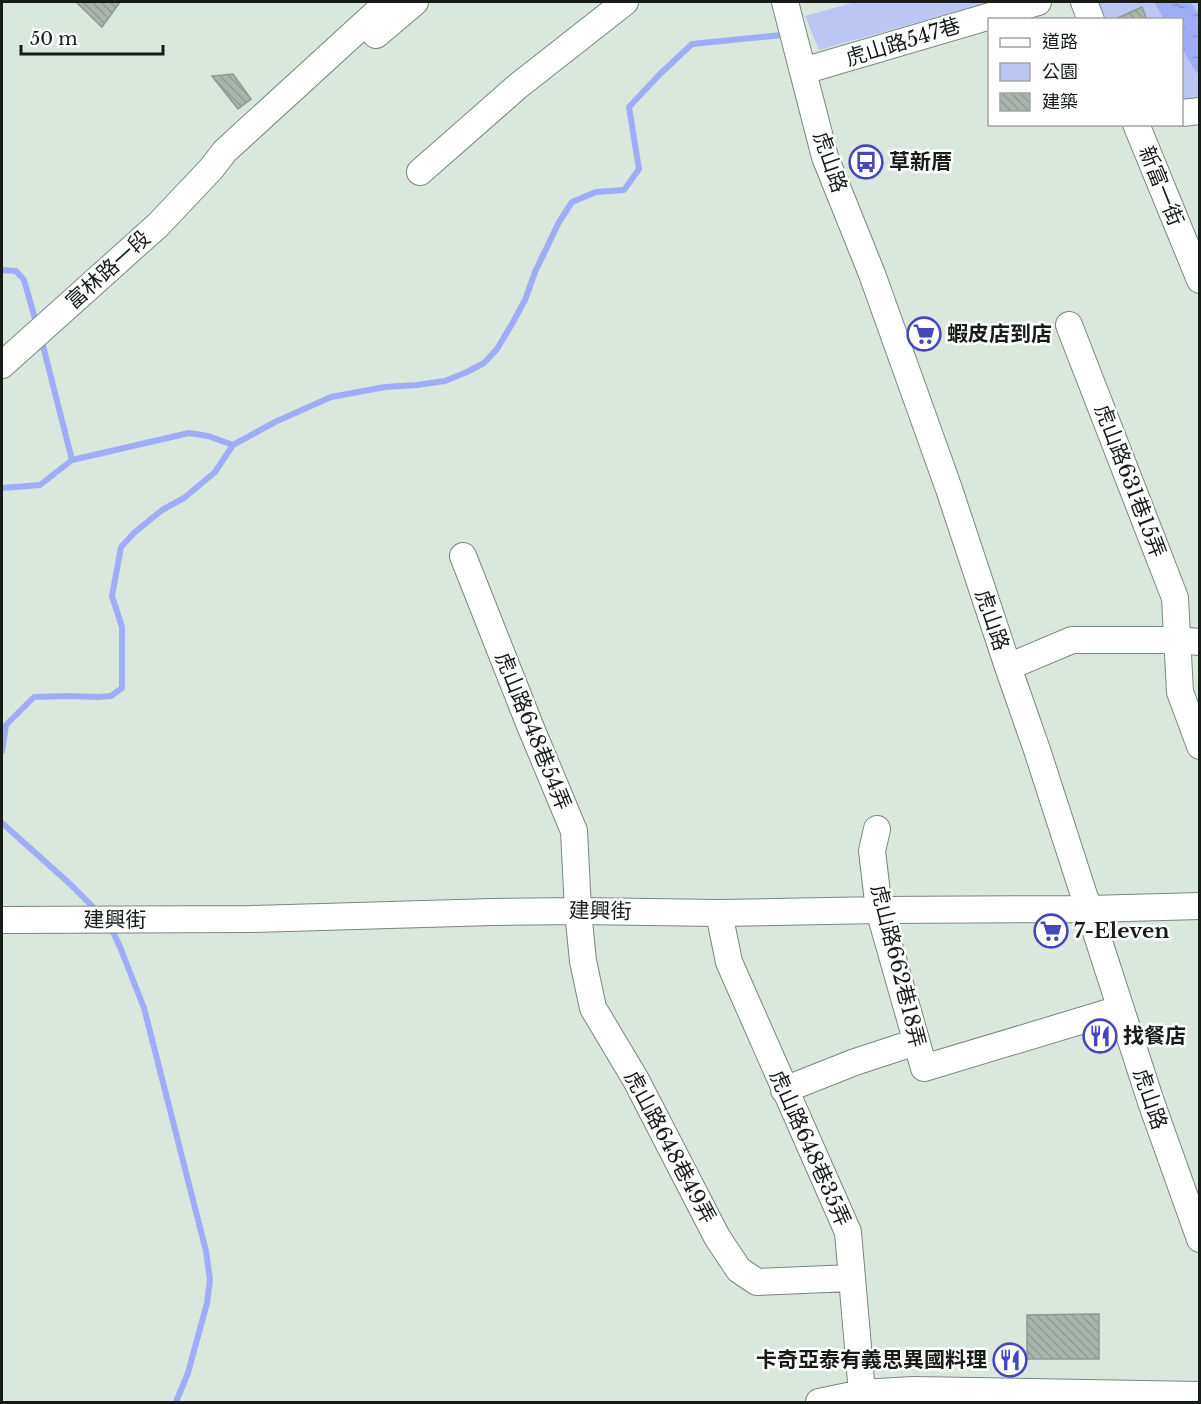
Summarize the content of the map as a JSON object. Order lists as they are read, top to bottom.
{
  "streets": {
    "street": [
      "虎山路547巷",
      "虎山路",
      "新富一街",
      "富林路一段",
      "虎山路631巷15弄",
      "虎山路648巷54弄",
      "建興街",
      "虎山路662巷18弄",
      "虎山路648巷49弄",
      "虎山路648巷35弄"
    ]
  },
  "crossings": [
    ["虎山路547巷", "虎山路"],
    ["虎山路", "建興街"],
    ["虎山路", "虎山路662巷18弄"],
    ["虎山路648巷54弄", "建興街"],
    ["虎山路648巷54弄", "虎山路648巷49弄"],
    ["建興街", "虎山路662巷18弄"],
    ["建興街", "虎山路648巷49弄"],
    ["建興街", "虎山路648巷35弄"],
    ["虎山路648巷49弄", "虎山路648巷35弄"]
  ],
  "places": {
    "bus stop": ["草新厝"],
    "supermarket": ["蝦皮店到店", "7-Eleven"],
    "restaurant": ["找餐店", "卡奇亞泰有義思異國料理"]
  },
  "legend": ["道路", "公園", "建築"],
  "scale_bar": "50 m"
}
